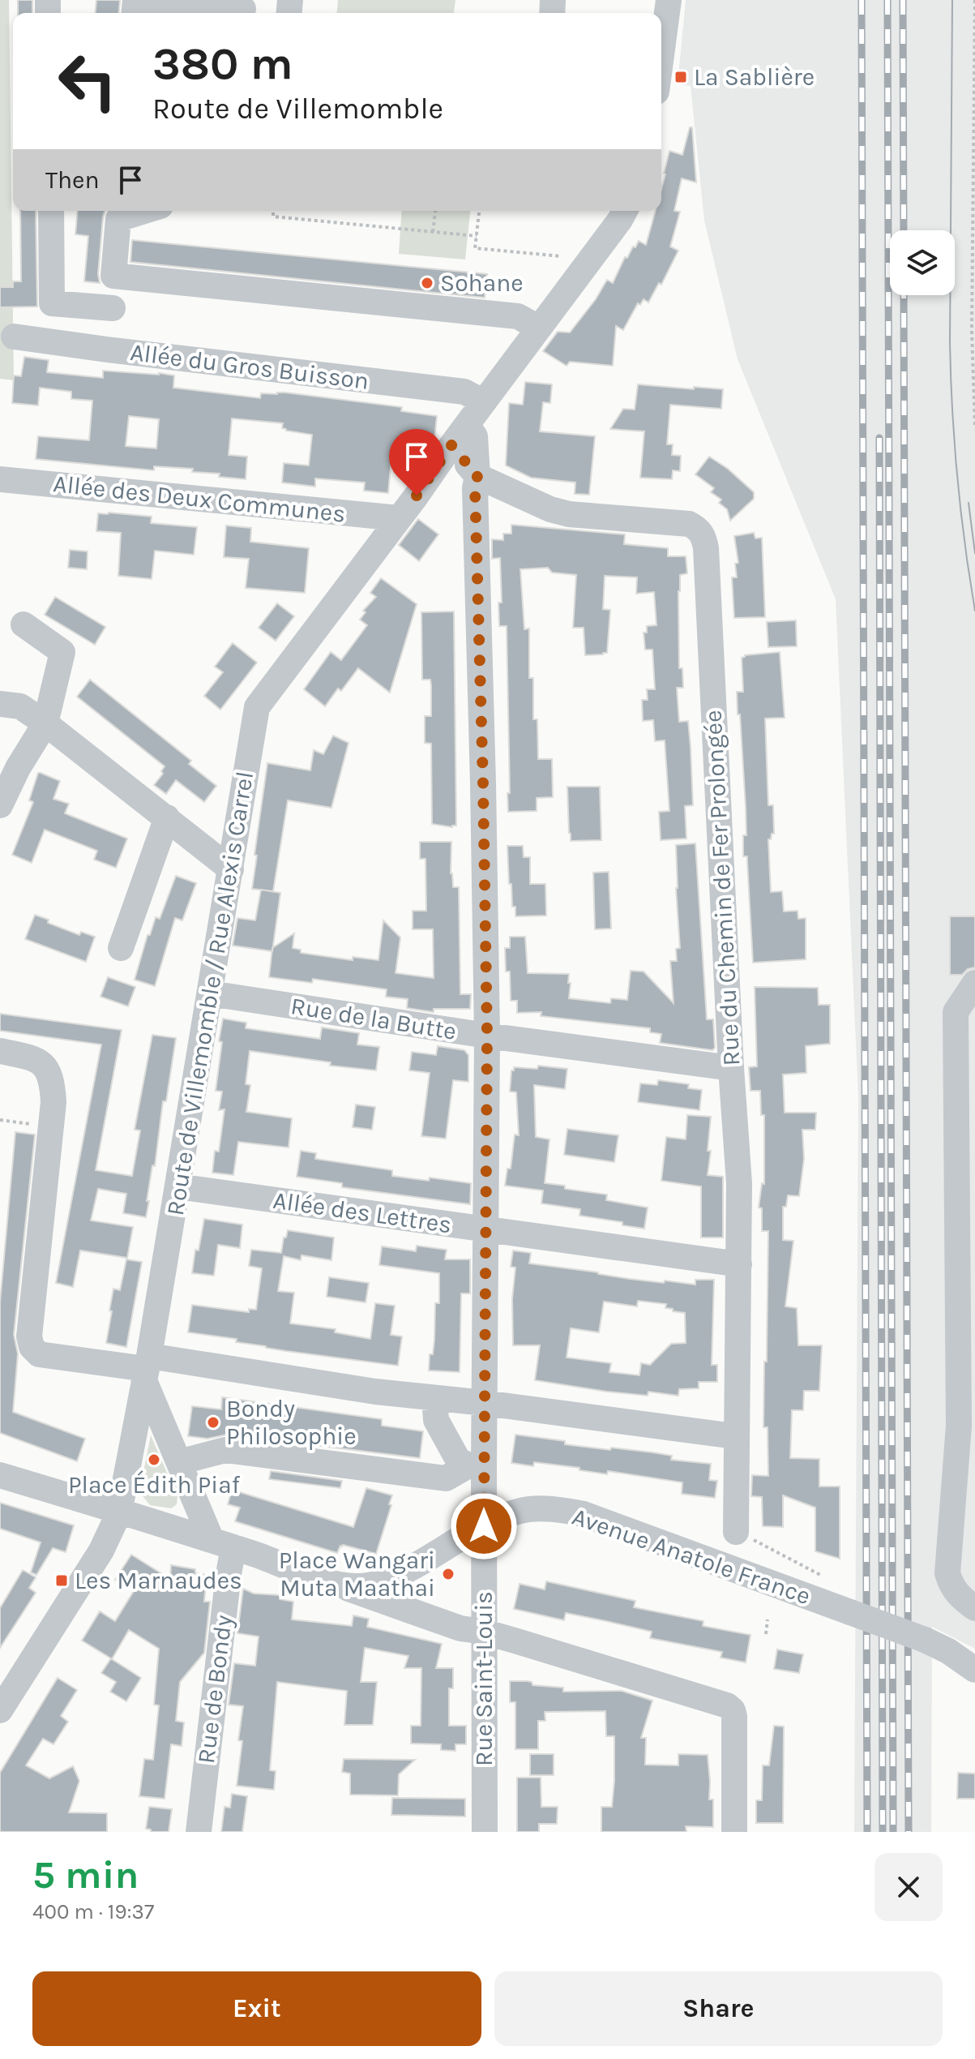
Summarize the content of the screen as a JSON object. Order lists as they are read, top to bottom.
{
  "streets": {
    "street": [
      "Allée du Gros Buisson",
      "Allée des Deux Communes",
      "Rue du Chemin de Fer Prolongée",
      "Route de Villemomble / Rue Alexis Carrel",
      "Rue de la Butte",
      "Allée des Lettres",
      "Avenue Anatole France",
      "Rue Saint-Louis",
      "Rue de Bondy"
    ]
  },
  "crossings": [
    ["Allée du Gros Buisson", "Route de Villemomble / Rue Alexis Carrel"],
    ["Allée des Deux Communes", "Route de Villemomble / Rue Alexis Carrel"],
    ["Rue du Chemin de Fer Prolongée", "Rue de la Butte"],
    ["Rue du Chemin de Fer Prolongée", "Allée des Lettres"],
    ["Rue du Chemin de Fer Prolongée", "Rue Saint-Louis"],
    ["Route de Villemomble / Rue Alexis Carrel", "Rue de la Butte"],
    ["Route de Villemomble / Rue Alexis Carrel", "Allée des Lettres"],
    ["Route de Villemomble / Rue Alexis Carrel", "Avenue Anatole France"],
    ["Rue de la Butte", "Rue Saint-Louis"],
    ["Allée des Lettres", "Rue Saint-Louis"],
    ["Avenue Anatole France", "Rue Saint-Louis"],
    ["Avenue Anatole France", "Rue de Bondy"]
  ],
  "places": {
    "transit": ["La Sablière", "Les Marnaudes"],
    "other": [
      "Sohane",
      "Bondy Philosophie",
      "Place Édith Piaf",
      "Place Wangari Muta Maathai"
    ]
  },
  "page": {
    "turn": ["380 m", "Route de Villemomble"],
    "then": "Then",
    "heading": ["5 min", "400 m · 19:37"],
    "buttons": ["Exit", "Share"]
  }
}
